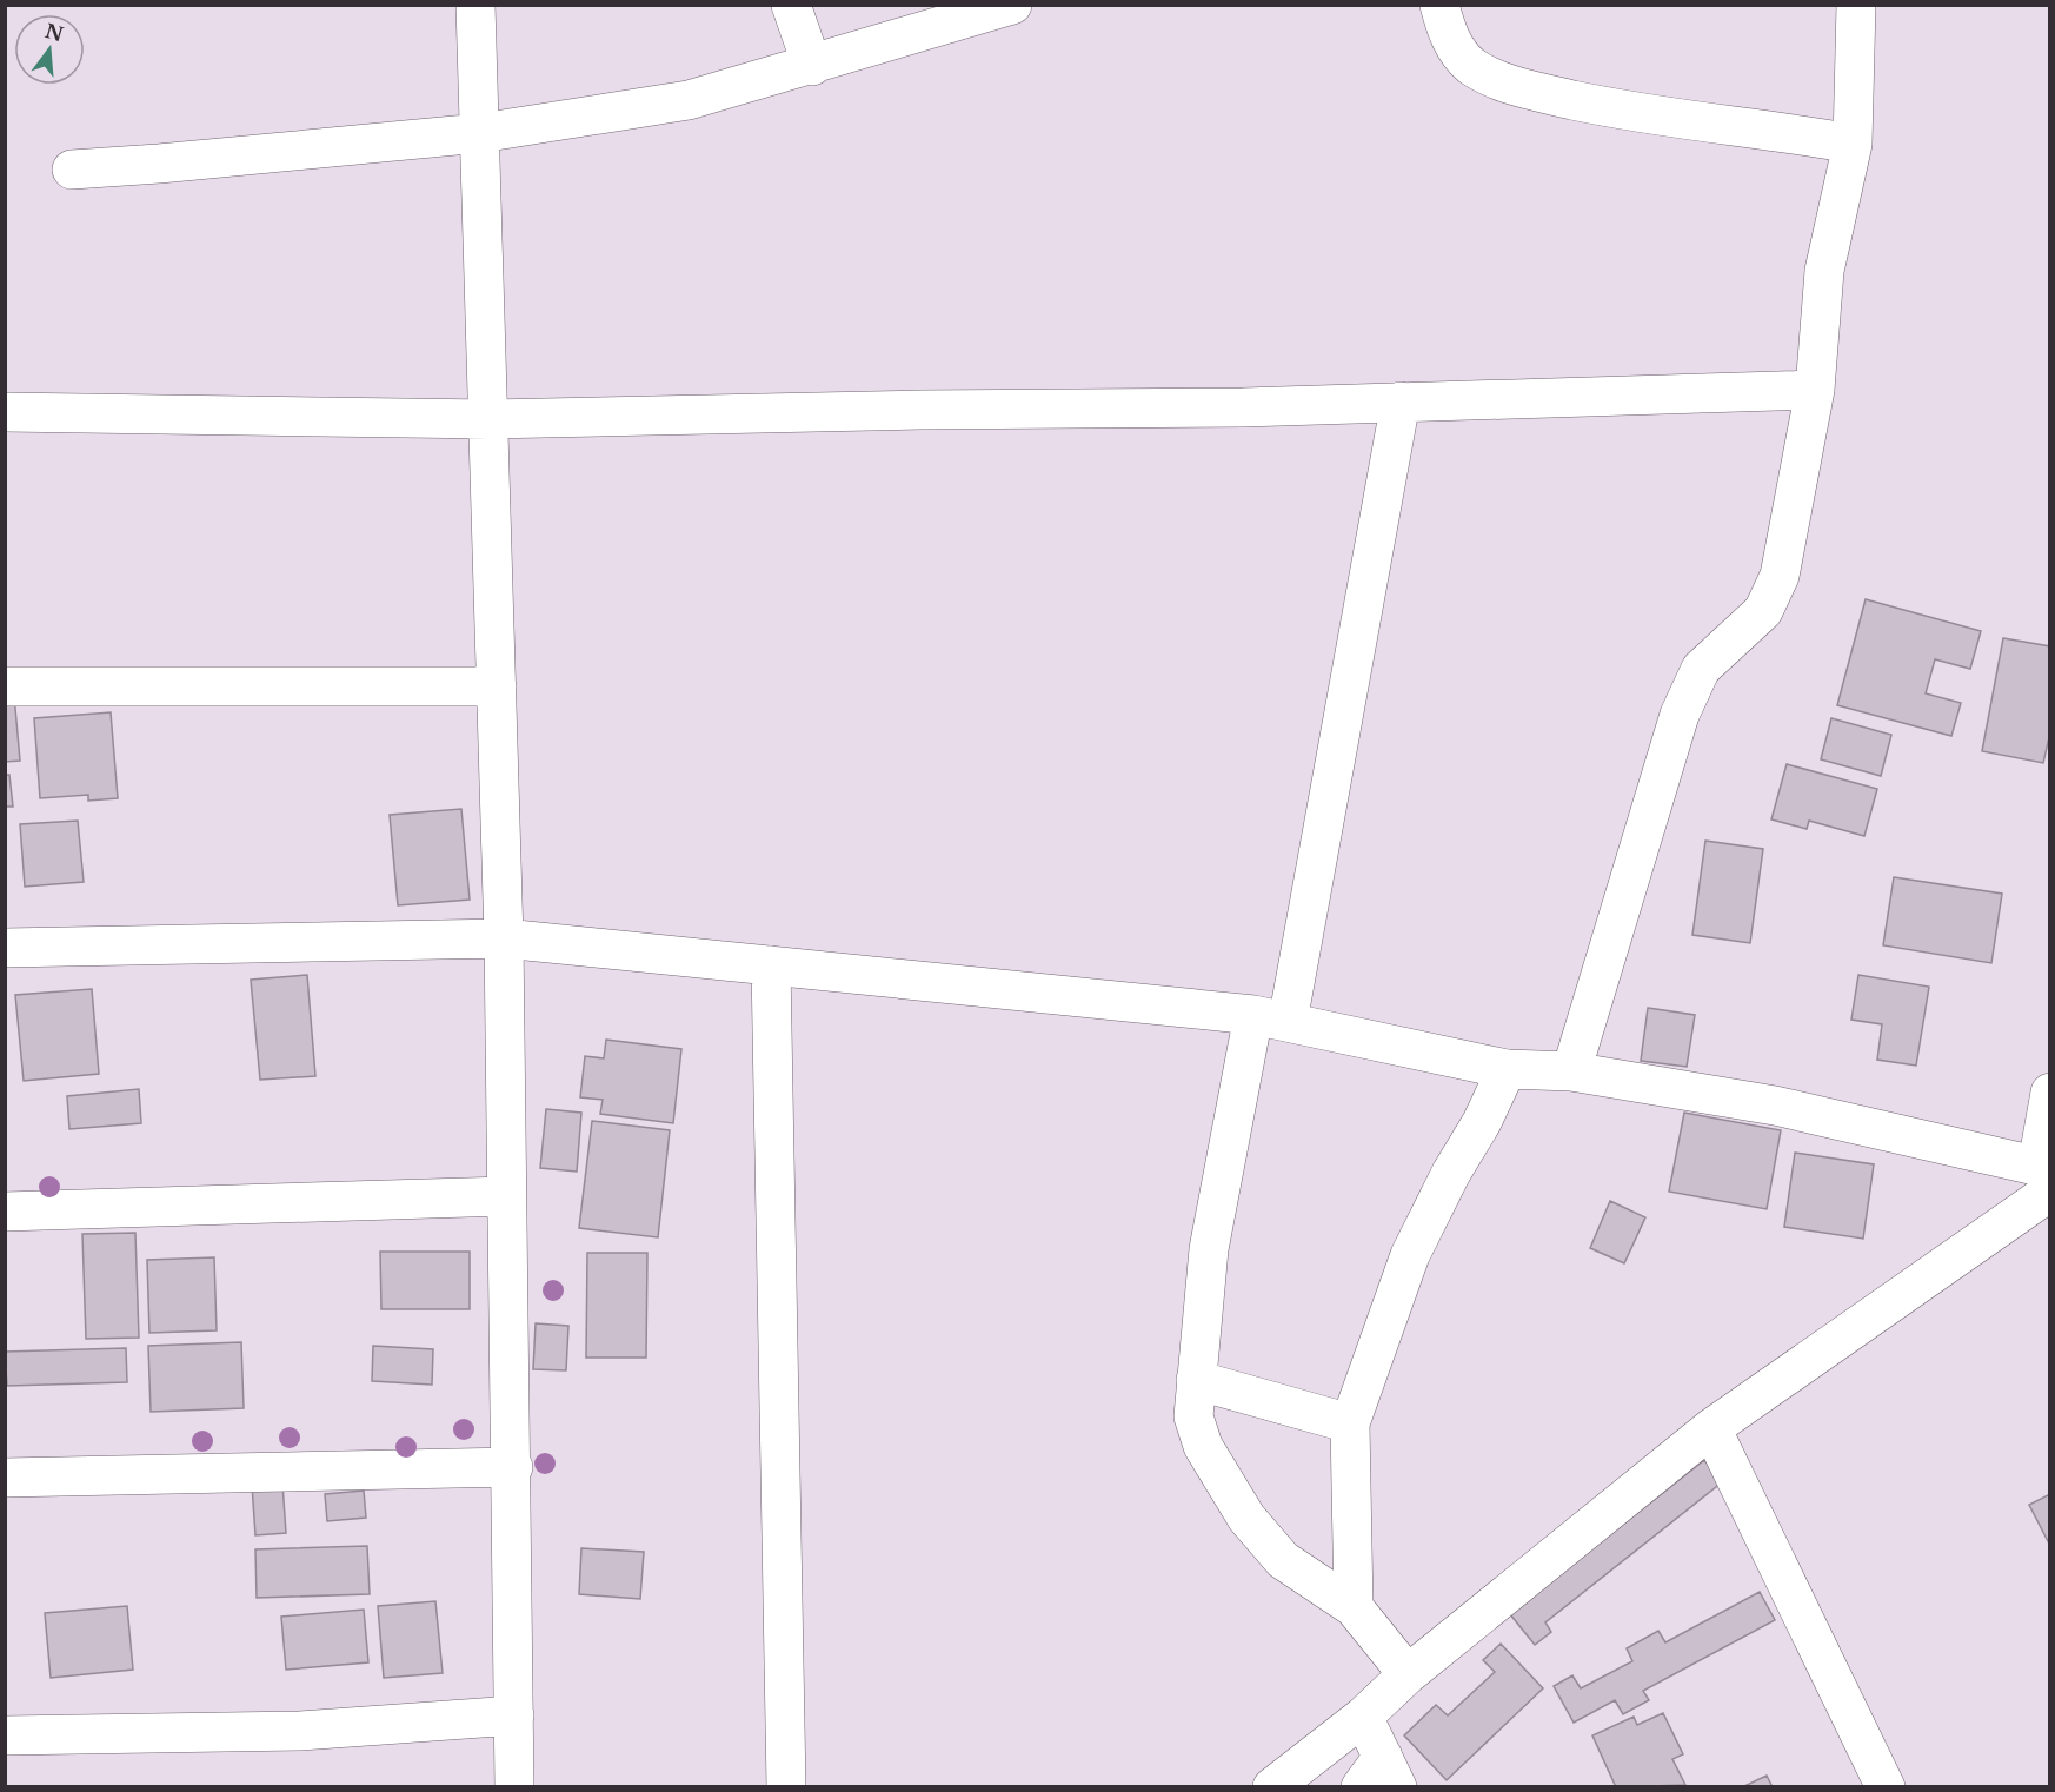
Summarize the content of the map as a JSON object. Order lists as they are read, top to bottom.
{
  "north": "top"
}
